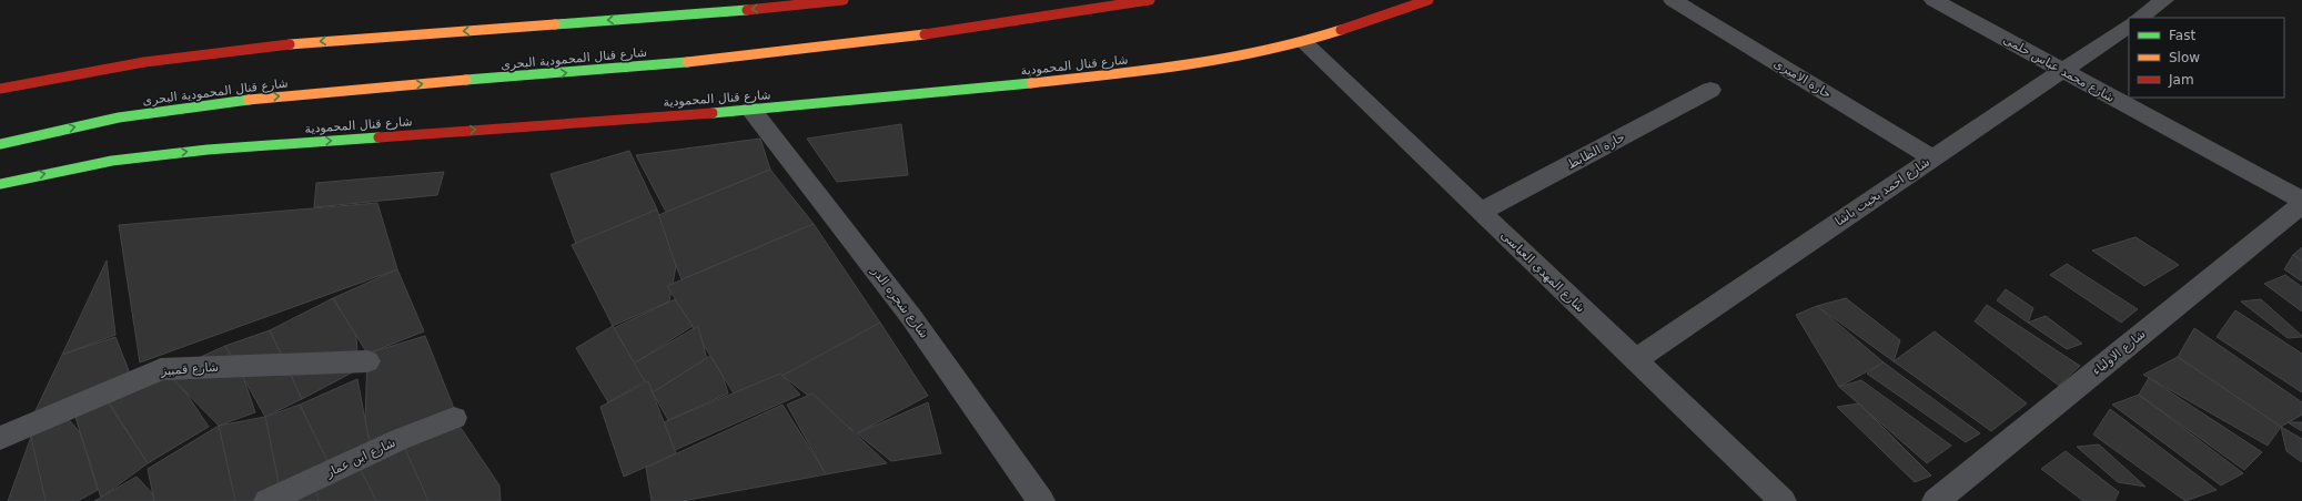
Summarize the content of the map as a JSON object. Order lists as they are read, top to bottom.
{
  "streets": {
    "main road": ["شارع قنال المحمودية البحرى", "شارع قنال المحمودية"],
    "street": [
      "شارع محمد عباس حلمى",
      "حارة الاميرى",
      "حارة الظابط",
      "شارع احمد بخيت باشا",
      "شارع المهدي العباسى",
      "شارع شجره الدر",
      "شارع الاولياء",
      "شارع قمبيز",
      "شارع ابن عمار"
    ]
  },
  "crossings": [
    ["شارع قنال المحمودية", "شارع المهدي العباسى"],
    ["شارع قنال المحمودية", "شارع شجره الدر"],
    ["شارع محمد عباس حلمى", "شارع احمد بخيت باشا"],
    ["حارة الاميرى", "شارع احمد بخيت باشا"],
    ["حارة الظابط", "شارع المهدي العباسى"],
    ["شارع احمد بخيت باشا", "شارع المهدي العباسى"]
  ],
  "one_way": ["شارع قنال المحمودية"],
  "legend": ["Fast", "Slow", "Jam"]
}
